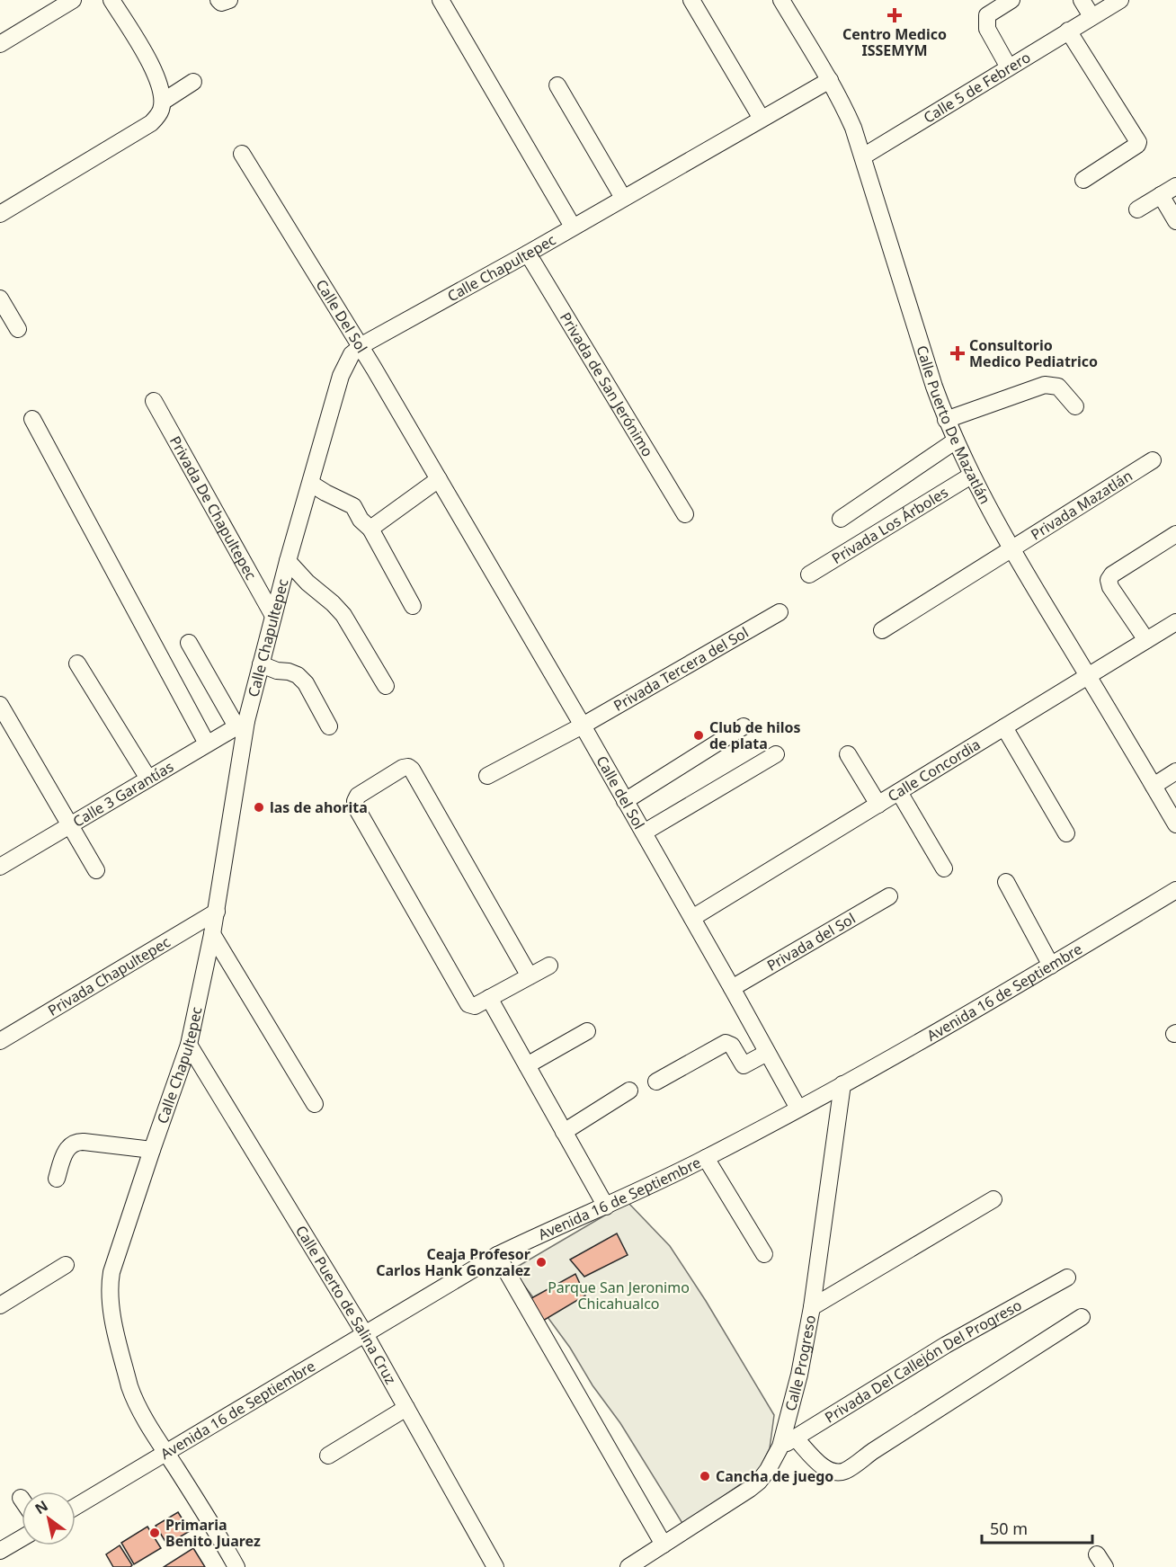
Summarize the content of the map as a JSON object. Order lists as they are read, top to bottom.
{
  "streets": {
    "street": [
      "Calle 5 de Febrero",
      "Calle Chapultepec",
      "Calle Del Sol",
      "Privada de San Jerónimo",
      "Calle Puerto De Mazatlán",
      "Privada Mazatlán",
      "Privada De Chapultepec",
      "Privada Los Árboles",
      "Privada Tercera del Sol",
      "Calle Concordia",
      "Calle del Sol",
      "Calle 3 Garantías",
      "Privada del Sol",
      "Privada Chapultepec",
      "Avenida 16 de Septiembre",
      "Calle Puerto de Salina Cruz",
      "Privada Del Callejón Del Progreso",
      "Calle Progreso"
    ]
  },
  "crossings": [
    ["Calle 5 de Febrero", "Calle Puerto De Mazatlán"],
    ["Calle Chapultepec", "Calle Del Sol"],
    ["Calle Chapultepec", "Privada de San Jerónimo"],
    ["Calle Chapultepec", "Calle Puerto De Mazatlán"],
    ["Calle Chapultepec", "Privada De Chapultepec"],
    ["Calle Chapultepec", "Calle 3 Garantías"],
    ["Calle Chapultepec", "Privada Chapultepec"],
    ["Calle Chapultepec", "Avenida 16 de Septiembre"],
    ["Calle Chapultepec", "Calle Puerto de Salina Cruz"],
    ["Calle Del Sol", "Calle del Sol"],
    ["Calle Puerto De Mazatlán", "Privada Mazatlán"],
    ["Calle Puerto De Mazatlán", "Privada Los Árboles"],
    ["Calle Puerto De Mazatlán", "Calle Concordia"],
    ["Privada Tercera del Sol", "Calle del Sol"],
    ["Calle Concordia", "Calle del Sol"],
    ["Calle del Sol", "Privada del Sol"],
    ["Calle del Sol", "Avenida 16 de Septiembre"],
    ["Avenida 16 de Septiembre", "Calle Puerto de Salina Cruz"],
    ["Avenida 16 de Septiembre", "Calle Progreso"],
    ["Privada Del Callejón Del Progreso", "Calle Progreso"]
  ],
  "parks": ["Parque San Jeronimo Chicahualco"],
  "places": {
    "health": ["Centro Medico ISSEMYM", "Consultorio Medico Pediatrico"],
    "other": [
      "Club de hilos de plata",
      "las de ahorita",
      "Ceaja Profesor Carlos Hank Gonzalez",
      "Cancha de juego",
      "Primaria Benito Juarez"
    ]
  },
  "scale_bar": "50 m",
  "north": "top left"
}
